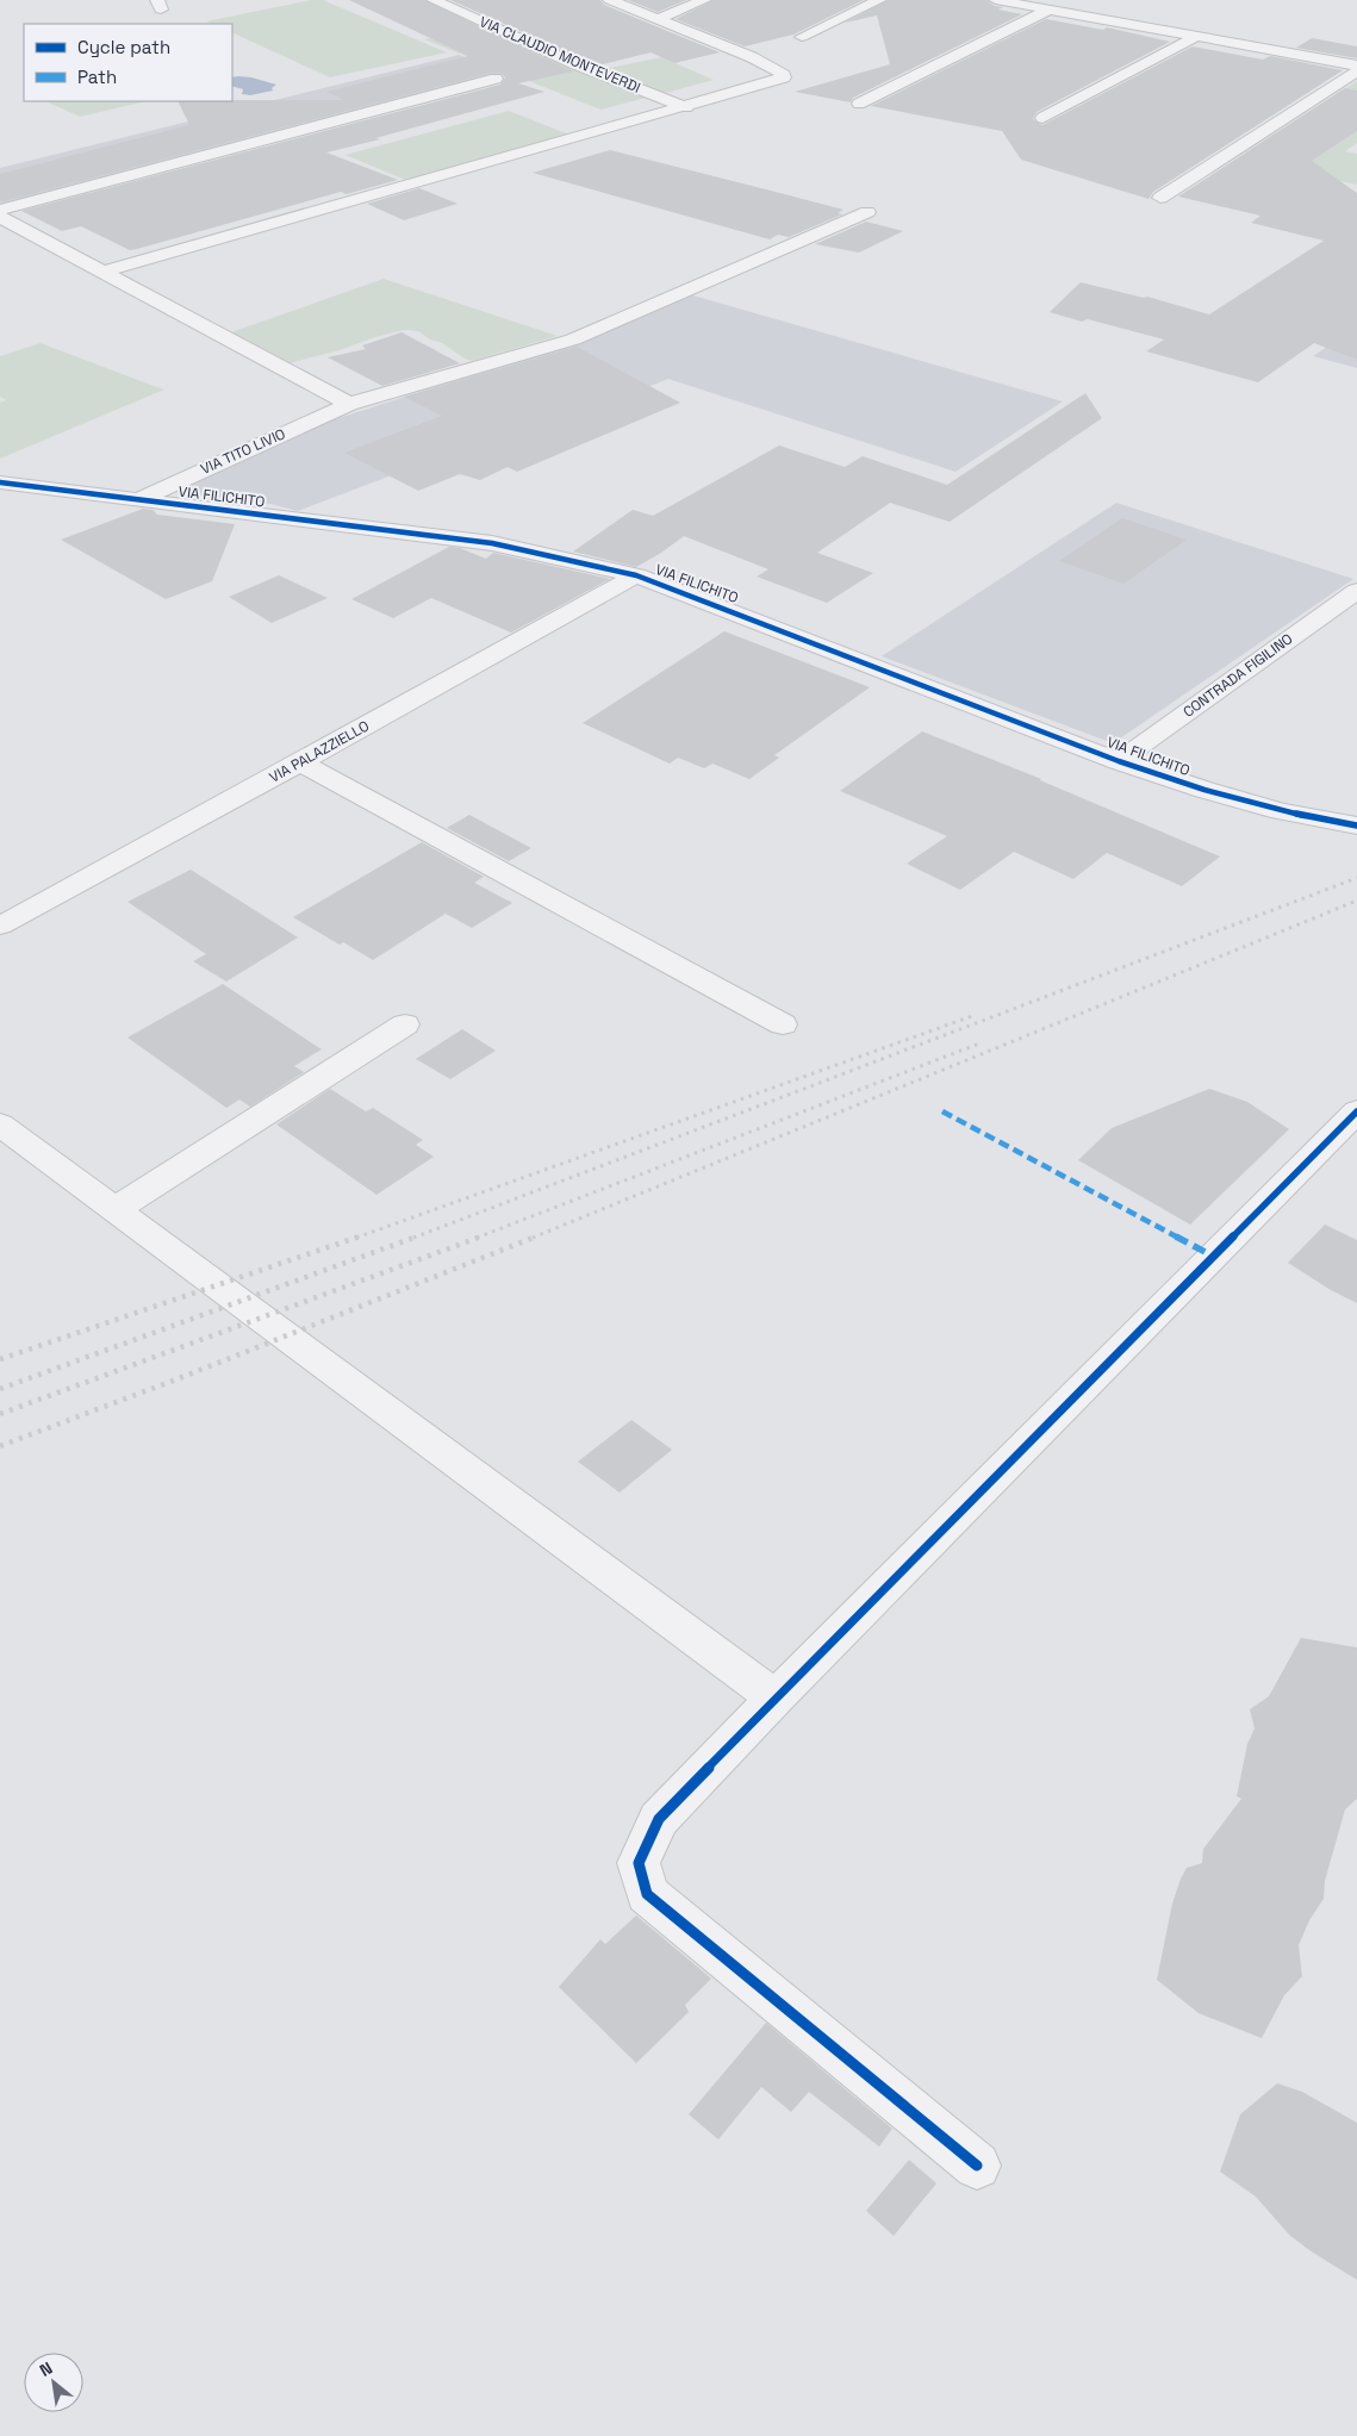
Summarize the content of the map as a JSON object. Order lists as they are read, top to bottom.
{
  "streets": {
    "street": [
      "VIA CLAUDIO MONTEVERDI",
      "VIA TITO LIVIO",
      "VIA FILICHITO",
      "CONTRADA FIGILINO",
      "VIA PALAZZIELLO"
    ]
  },
  "crossings": [
    ["VIA TITO LIVIO", "VIA FILICHITO"],
    ["VIA FILICHITO", "CONTRADA FIGILINO"],
    ["VIA FILICHITO", "VIA PALAZZIELLO"]
  ],
  "legend": ["Cycle path", "Path"],
  "north": "top left"
}
